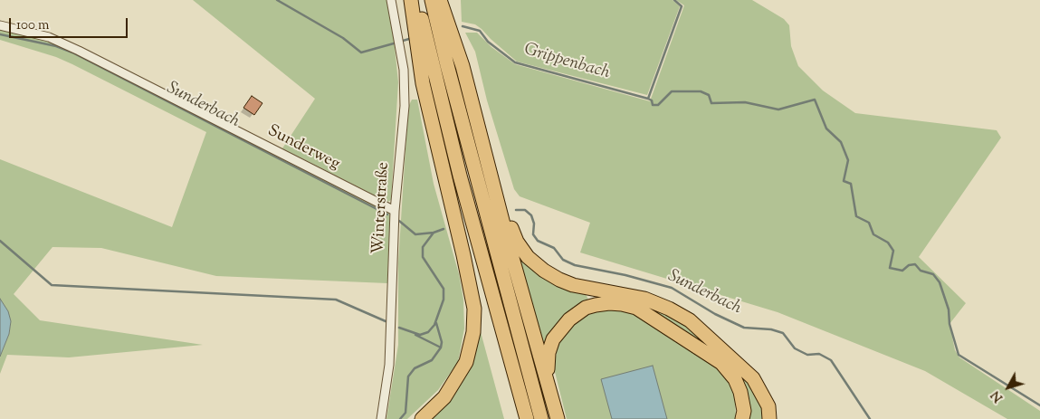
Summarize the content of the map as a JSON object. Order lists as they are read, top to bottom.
{
  "streets": {
    "street": ["Sunderweg", "Winterstraße"]
  },
  "crossings": [
    ["Sunderweg", "Winterstraße"]
  ],
  "water": ["Grippenbach", "Sunderbach"],
  "scale_bar": "100 m",
  "north": "bottom left"
}
